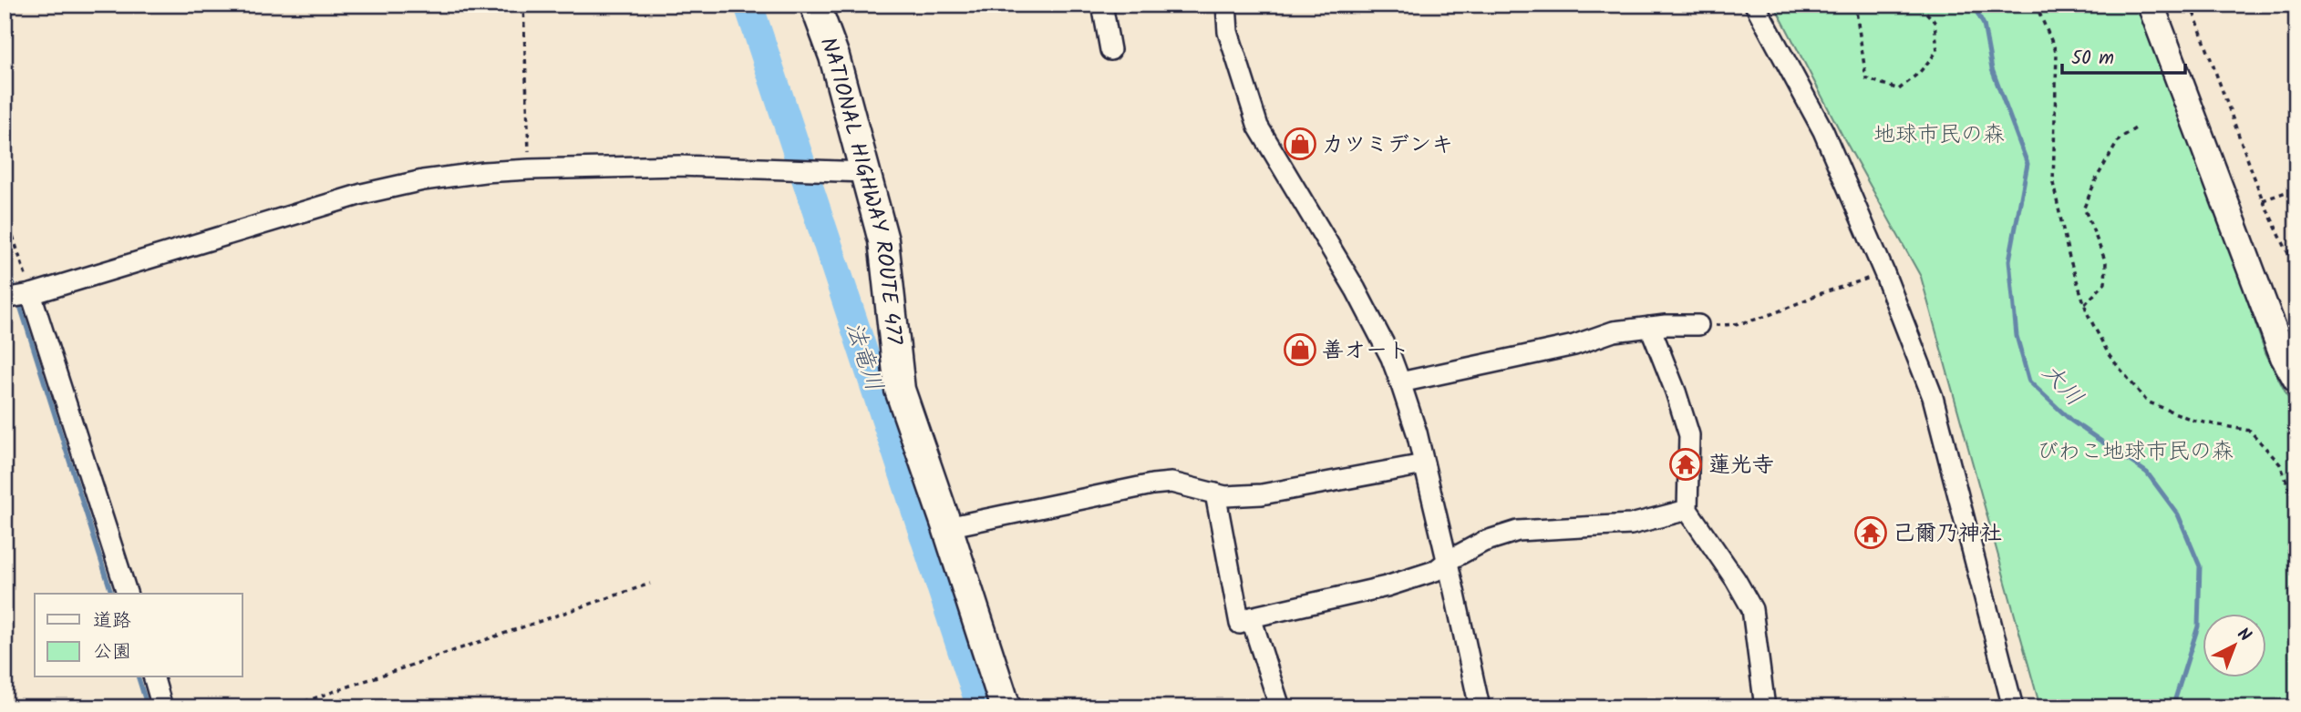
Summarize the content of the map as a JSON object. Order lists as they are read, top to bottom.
{
  "streets": {
    "highway": ["NATIONAL HIGHWAY ROUTE 477"]
  },
  "water": ["法竜川", "大川"],
  "parks": ["地球市民の森", "びわこ地球市民の森"],
  "places": {
    "shop": ["カツミデンキ", "善オート"],
    "temple": ["蓮光寺", "己爾乃神社"]
  },
  "legend": ["道路", "公園"],
  "scale_bar": "50 m",
  "north": "top right"
}
